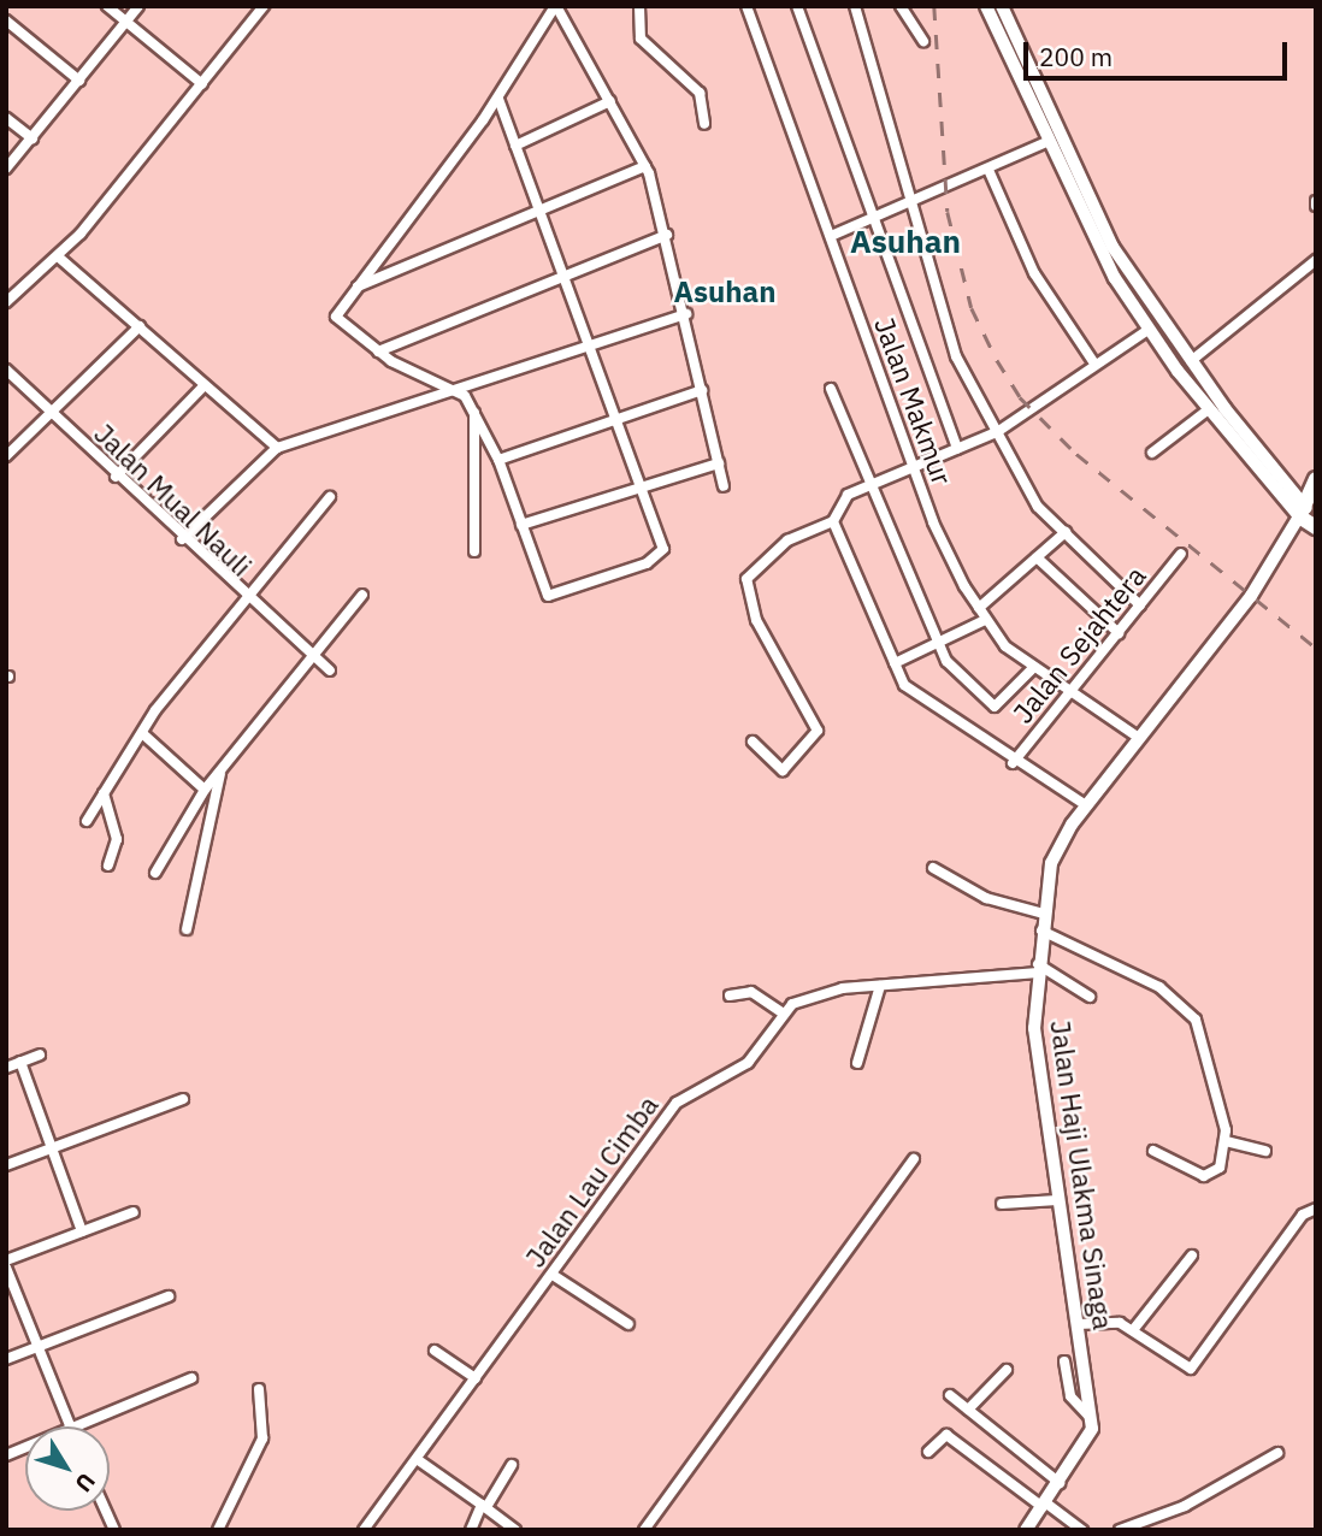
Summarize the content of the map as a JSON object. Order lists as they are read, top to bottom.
{
  "streets": {
    "main road": ["Jalan Haji Ulakma Sinaga"],
    "street": [
      "Jalan Makmur",
      "Jalan Mual Nauli",
      "Jalan Sejahtera",
      "Jalan Lau Cimba"
    ]
  },
  "crossings": [
    ["Jalan Makmur", "Jalan Sejahtera"],
    ["Jalan Makmur", "Jalan Haji Ulakma Sinaga"],
    ["Jalan Haji Ulakma Sinaga", "Jalan Lau Cimba"]
  ],
  "districts": ["Asuhan", "Asuhan"],
  "scale_bar": "200 m",
  "north": "bottom right"
}
